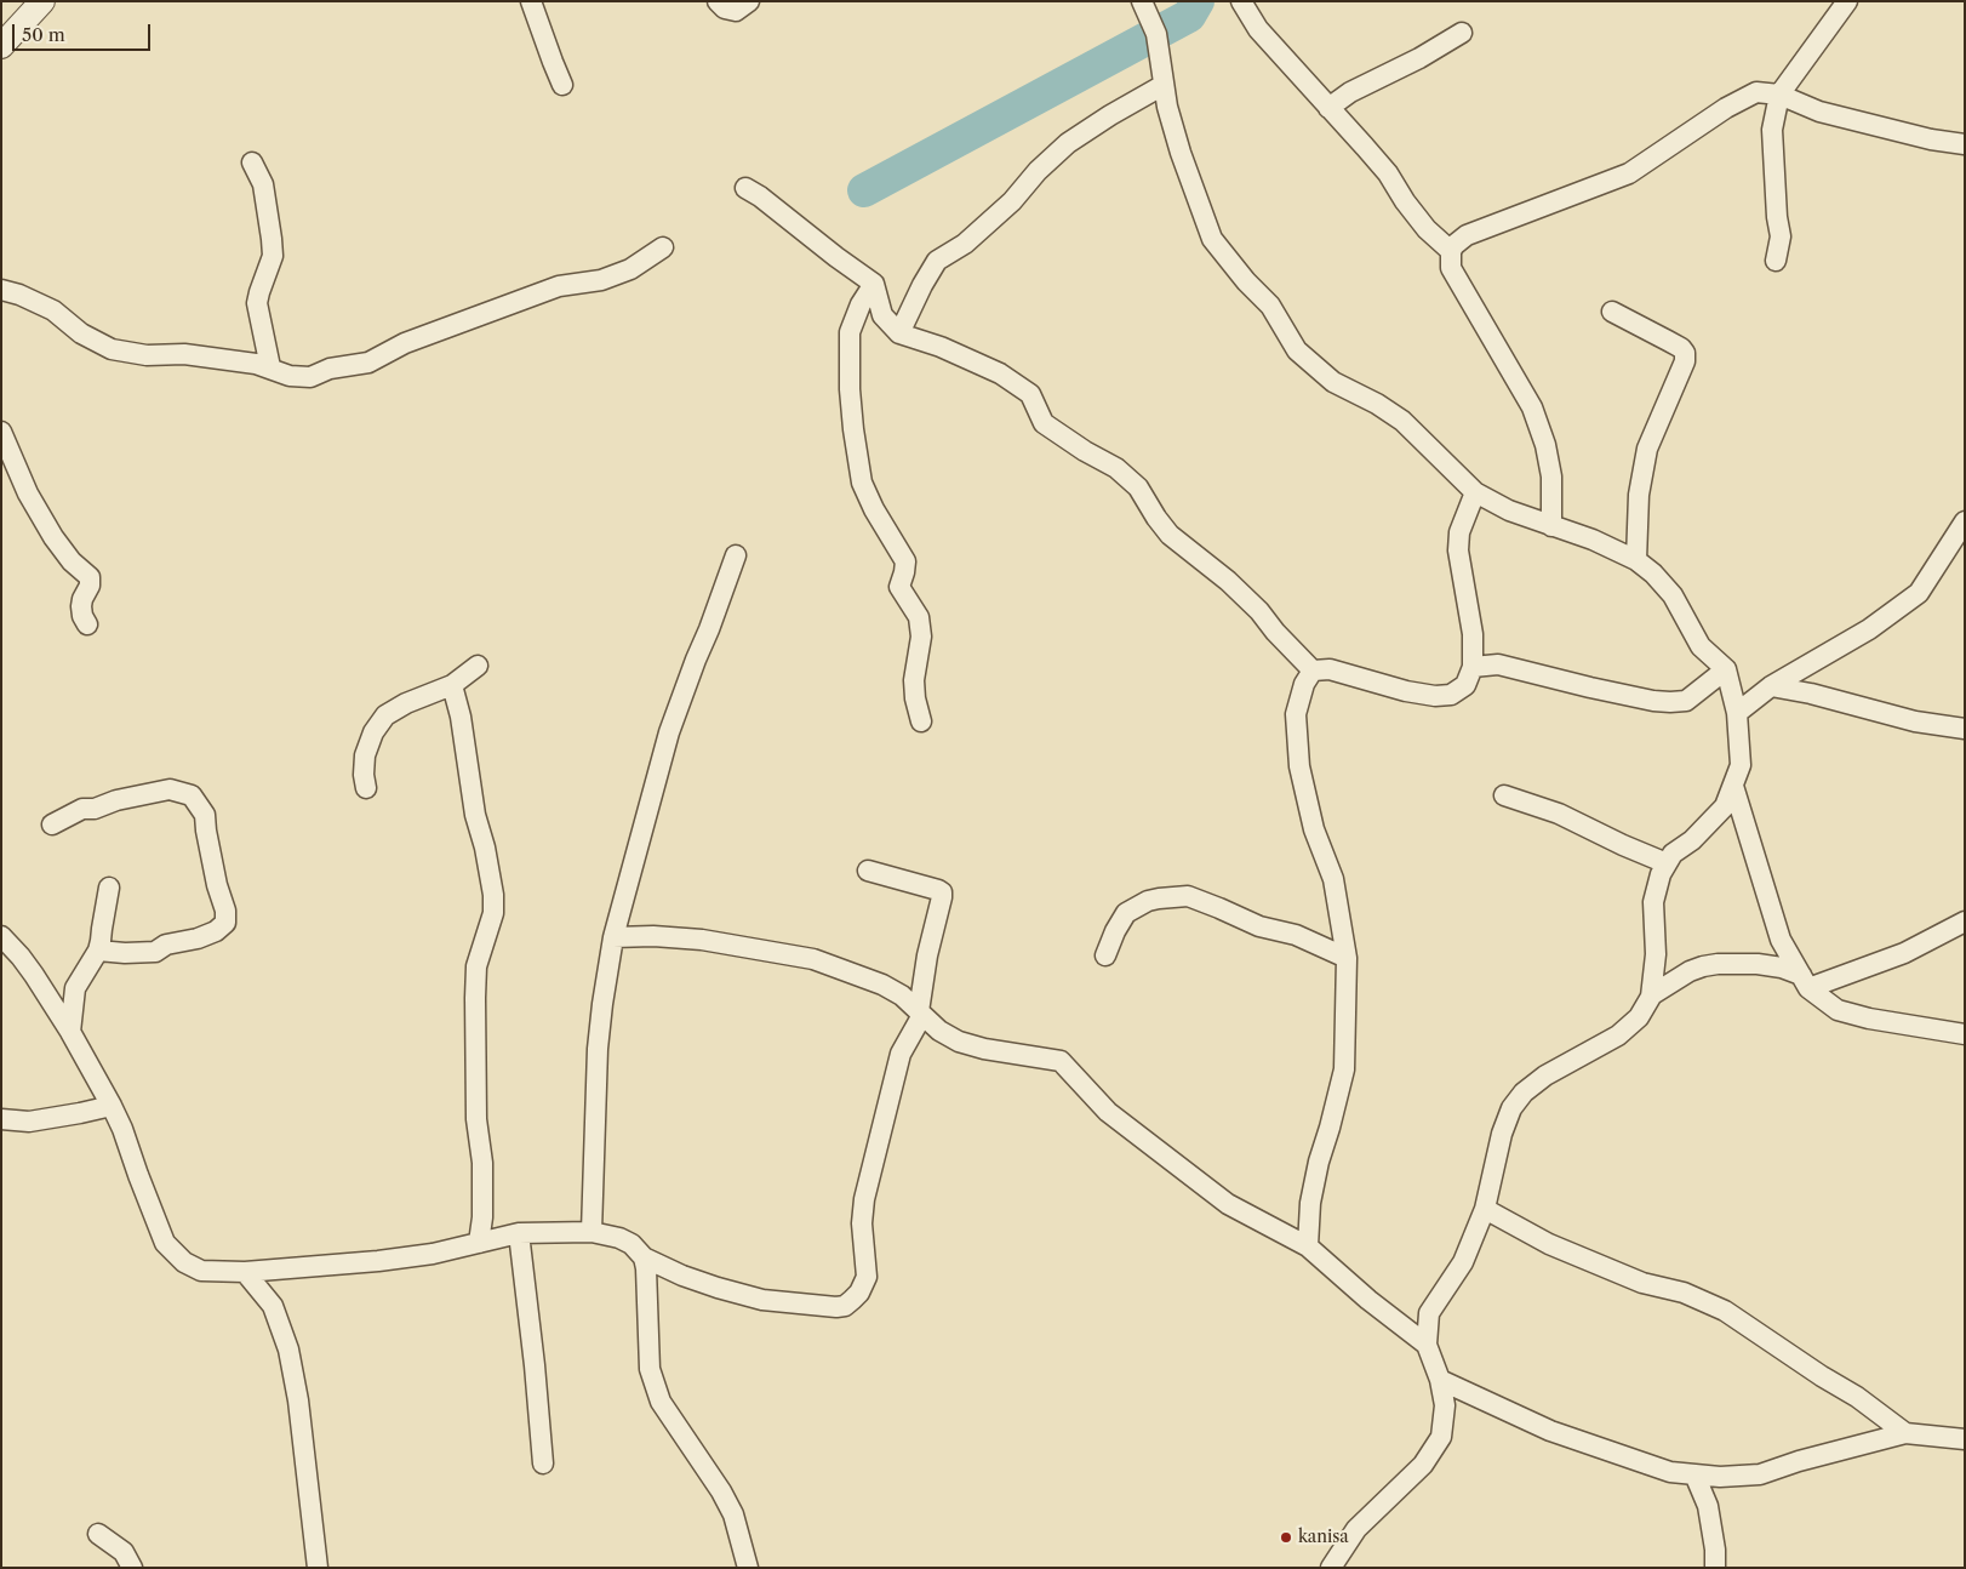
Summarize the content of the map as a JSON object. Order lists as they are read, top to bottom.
{
  "places": ["kanisa"],
  "scale_bar": "50 m"
}
